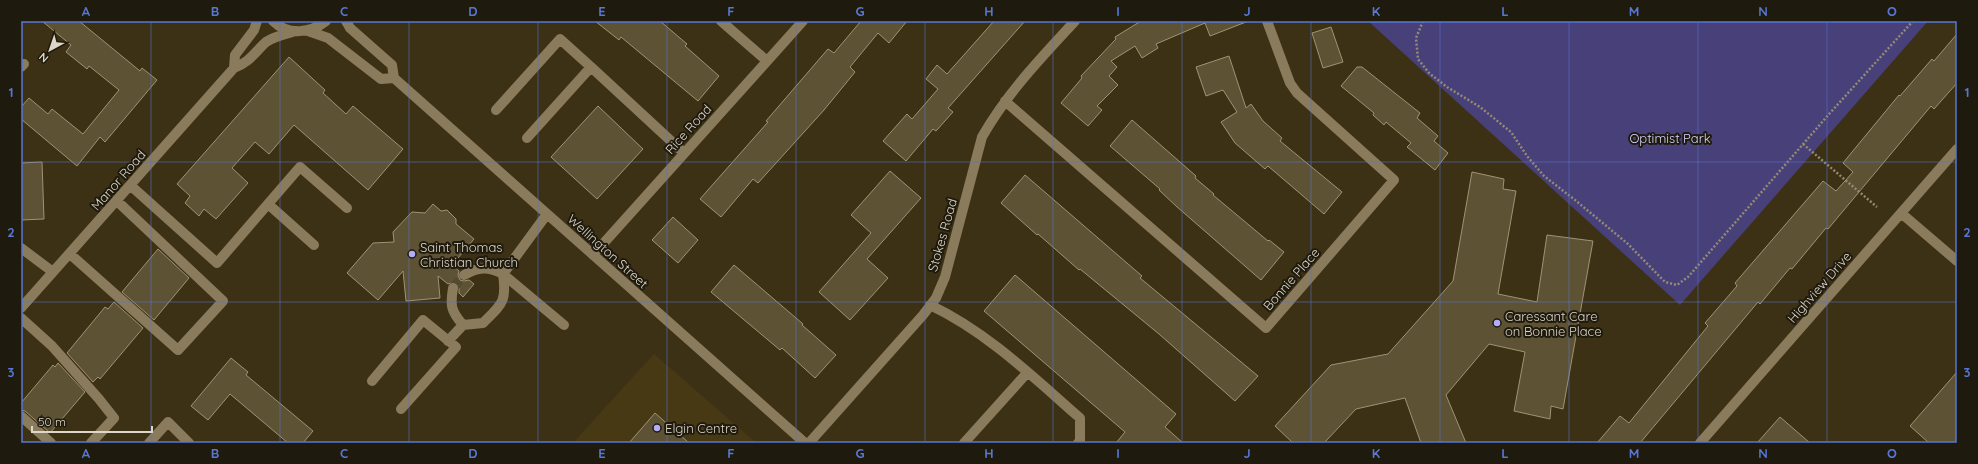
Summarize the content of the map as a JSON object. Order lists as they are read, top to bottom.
{
  "streets": {
    "street": [
      "Rice Road",
      "Manor Road",
      "Stokes Road",
      "Wellington Street",
      "Bonnie Place",
      "Highview Drive"
    ]
  },
  "crossings": [
    ["Rice Road", "Wellington Street"],
    ["Stokes Road", "Bonnie Place"]
  ],
  "parks": ["Optimist Park"],
  "places": ["Saint Thomas Christian Church", "Caressant Care on Bonnie Place", "Elgin Centre"],
  "scale_bar": "50 m",
  "north": "bottom left",
  "grid": {
    "columns": [
      "A",
      "B",
      "C",
      "D",
      "E",
      "F",
      "G",
      "H",
      "I",
      "J",
      "K",
      "L",
      "M",
      "N",
      "O"
    ],
    "rows": ["1", "2", "3"]
  }
}
